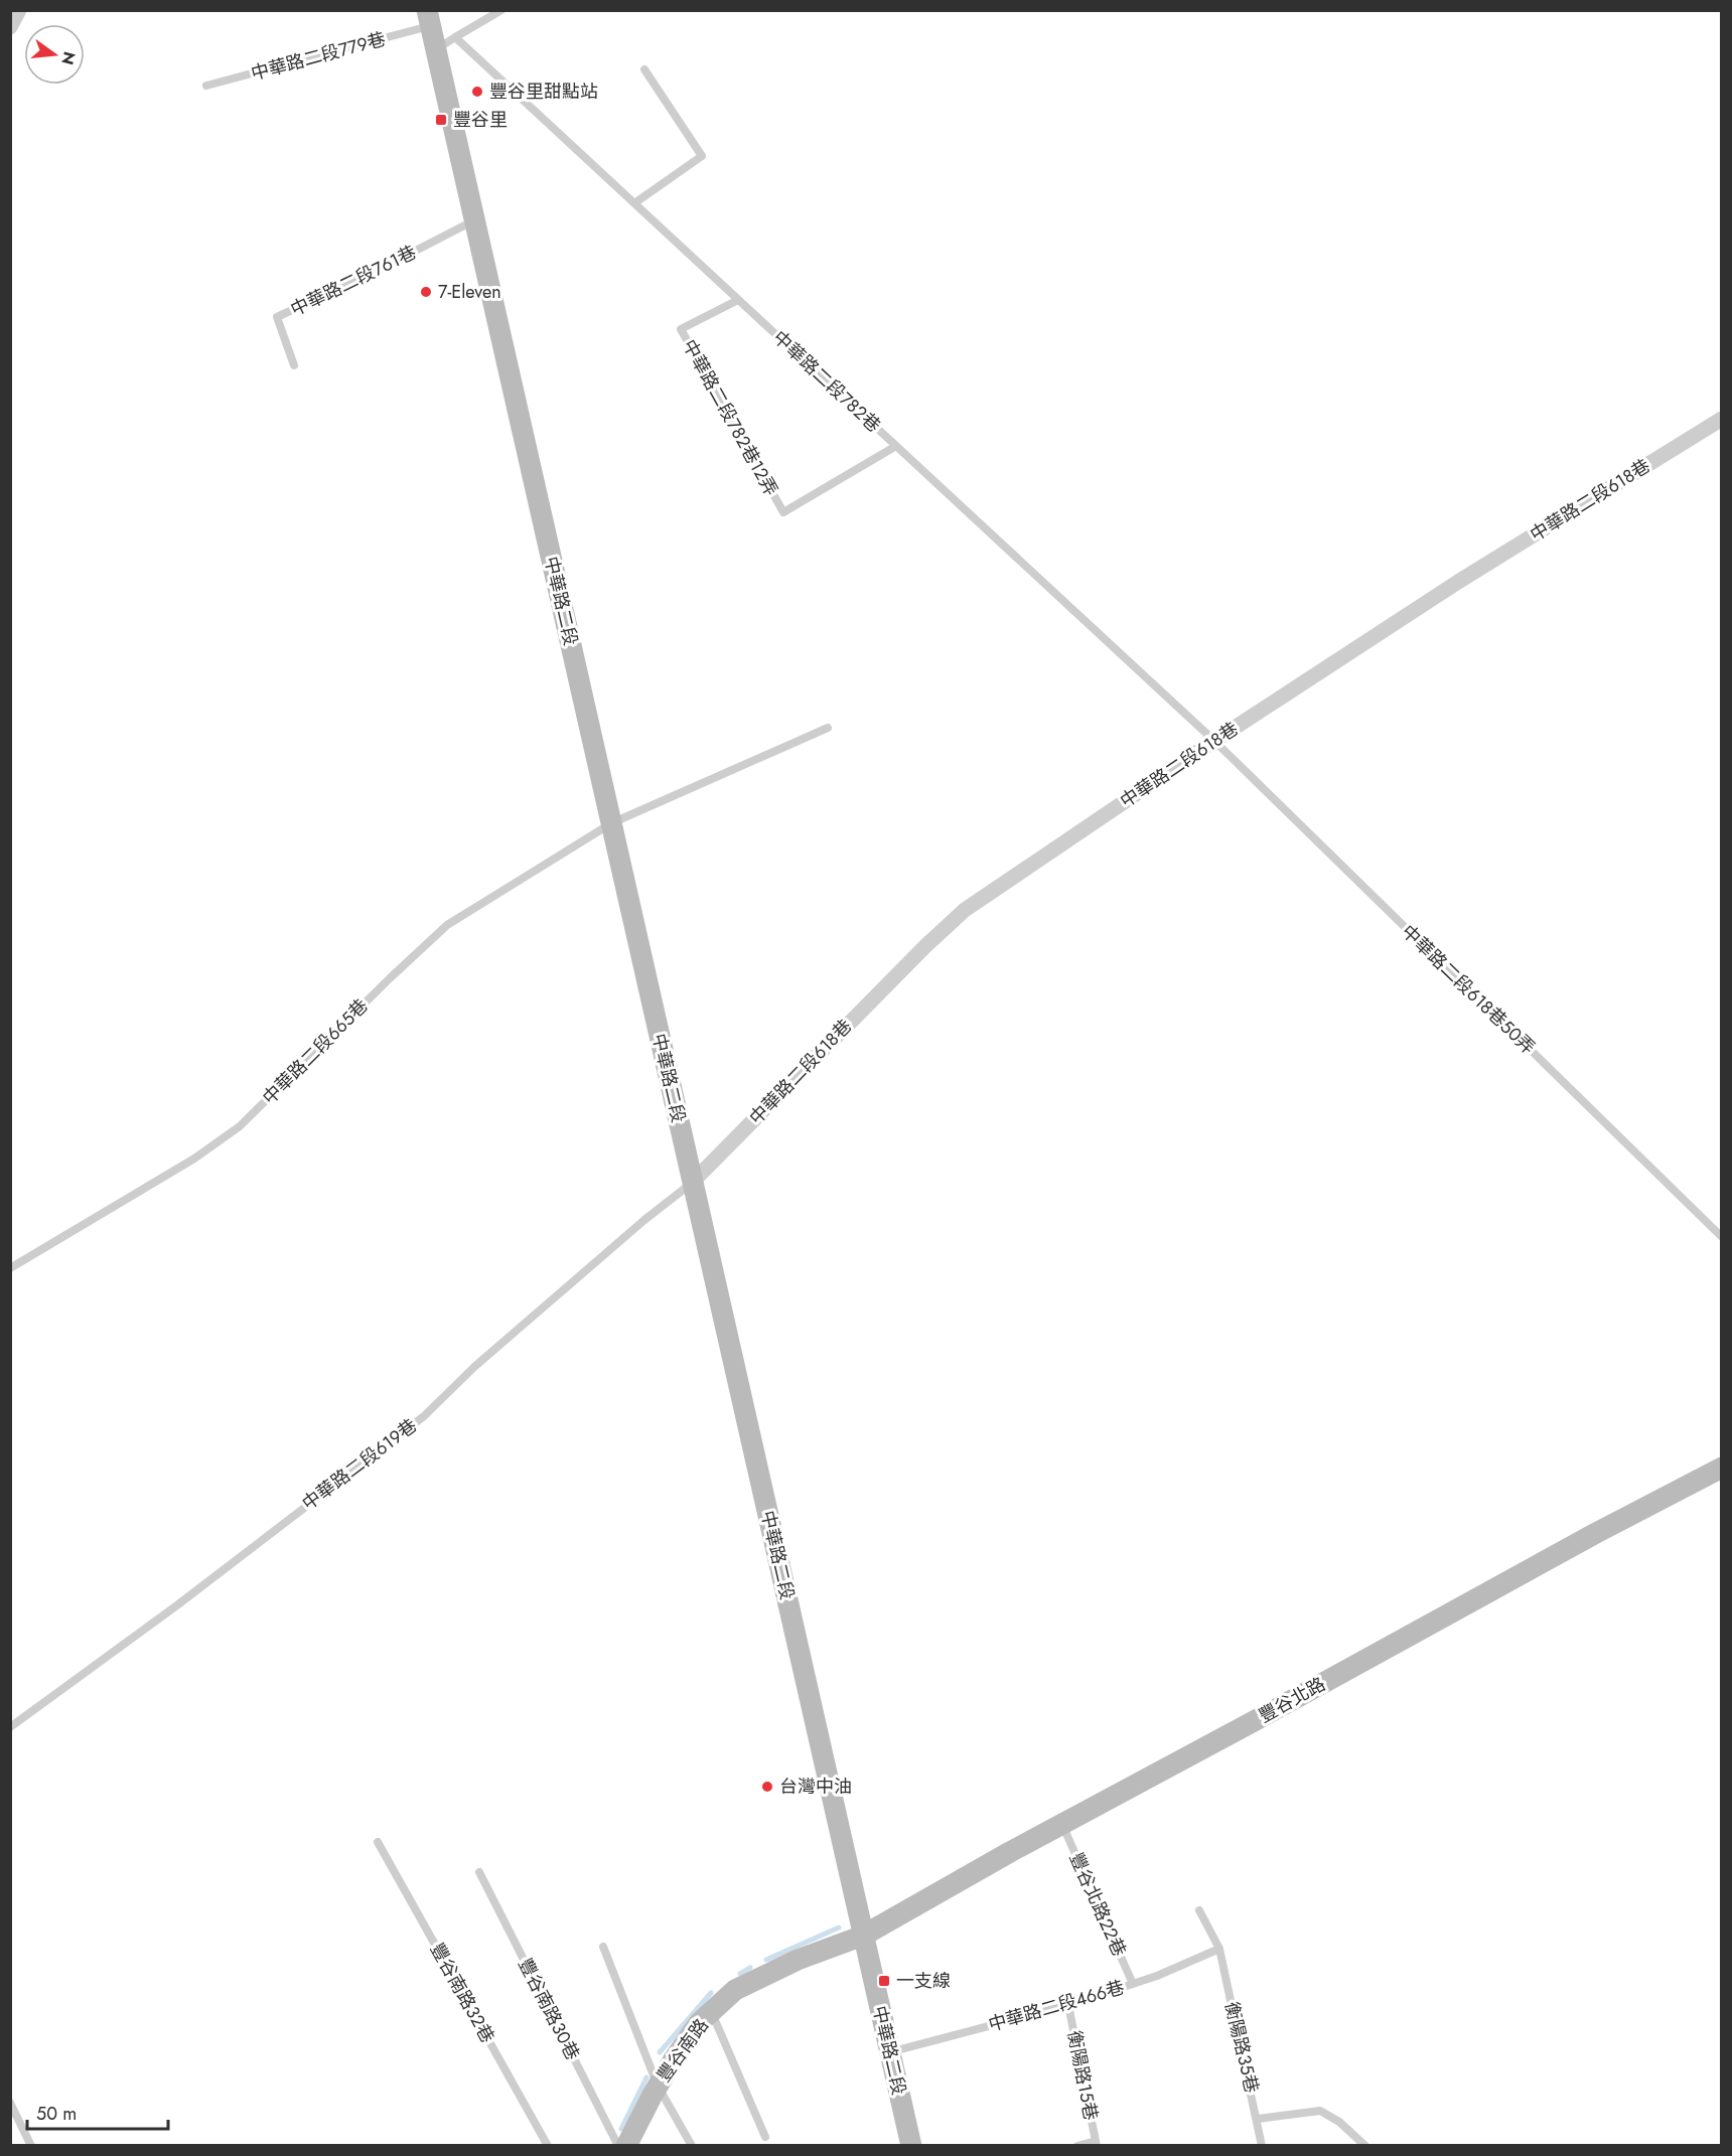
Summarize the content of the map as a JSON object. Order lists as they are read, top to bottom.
{
  "streets": {
    "street": [
      "中華路二段618巷",
      "中華路二段",
      "豐谷北路",
      "豐谷南路"
    ],
    "lane": [
      "中華路二段779巷",
      "中華路二段761巷",
      "中華路二段782巷",
      "中華路二段782巷12弄",
      "中華路二段618巷50弄",
      "中華路二段665巷",
      "中華路二段619巷",
      "豐谷北路22巷",
      "豐谷南路32巷",
      "中華路二段466巷",
      "豐谷南路30巷",
      "衡陽路35巷",
      "衡陽路15巷"
    ]
  },
  "crossings": [
    ["中華路二段779巷", "中華路二段"],
    ["中華路二段761巷", "中華路二段"],
    ["中華路二段782巷", "中華路二段782巷12弄"],
    ["中華路二段782巷", "中華路二段618巷"],
    ["中華路二段782巷", "中華路二段618巷50弄"],
    ["中華路二段618巷", "中華路二段"],
    ["中華路二段618巷", "中華路二段618巷50弄"],
    ["中華路二段618巷", "中華路二段619巷"],
    ["中華路二段", "中華路二段665巷"],
    ["中華路二段", "中華路二段619巷"],
    ["中華路二段", "豐谷北路"],
    ["中華路二段", "中華路二段466巷"],
    ["中華路二段", "豐谷南路"],
    ["豐谷北路", "豐谷北路22巷"],
    ["豐谷北路", "豐谷南路"],
    ["豐谷北路22巷", "中華路二段466巷"],
    ["中華路二段466巷", "衡陽路35巷"],
    ["中華路二段466巷", "衡陽路15巷"]
  ],
  "places": {
    "other": ["豐谷里甜點站", "7-Eleven", "台灣中油"],
    "transit": ["豐谷里", "一支線"]
  },
  "scale_bar": "50 m",
  "north": "right"
}
